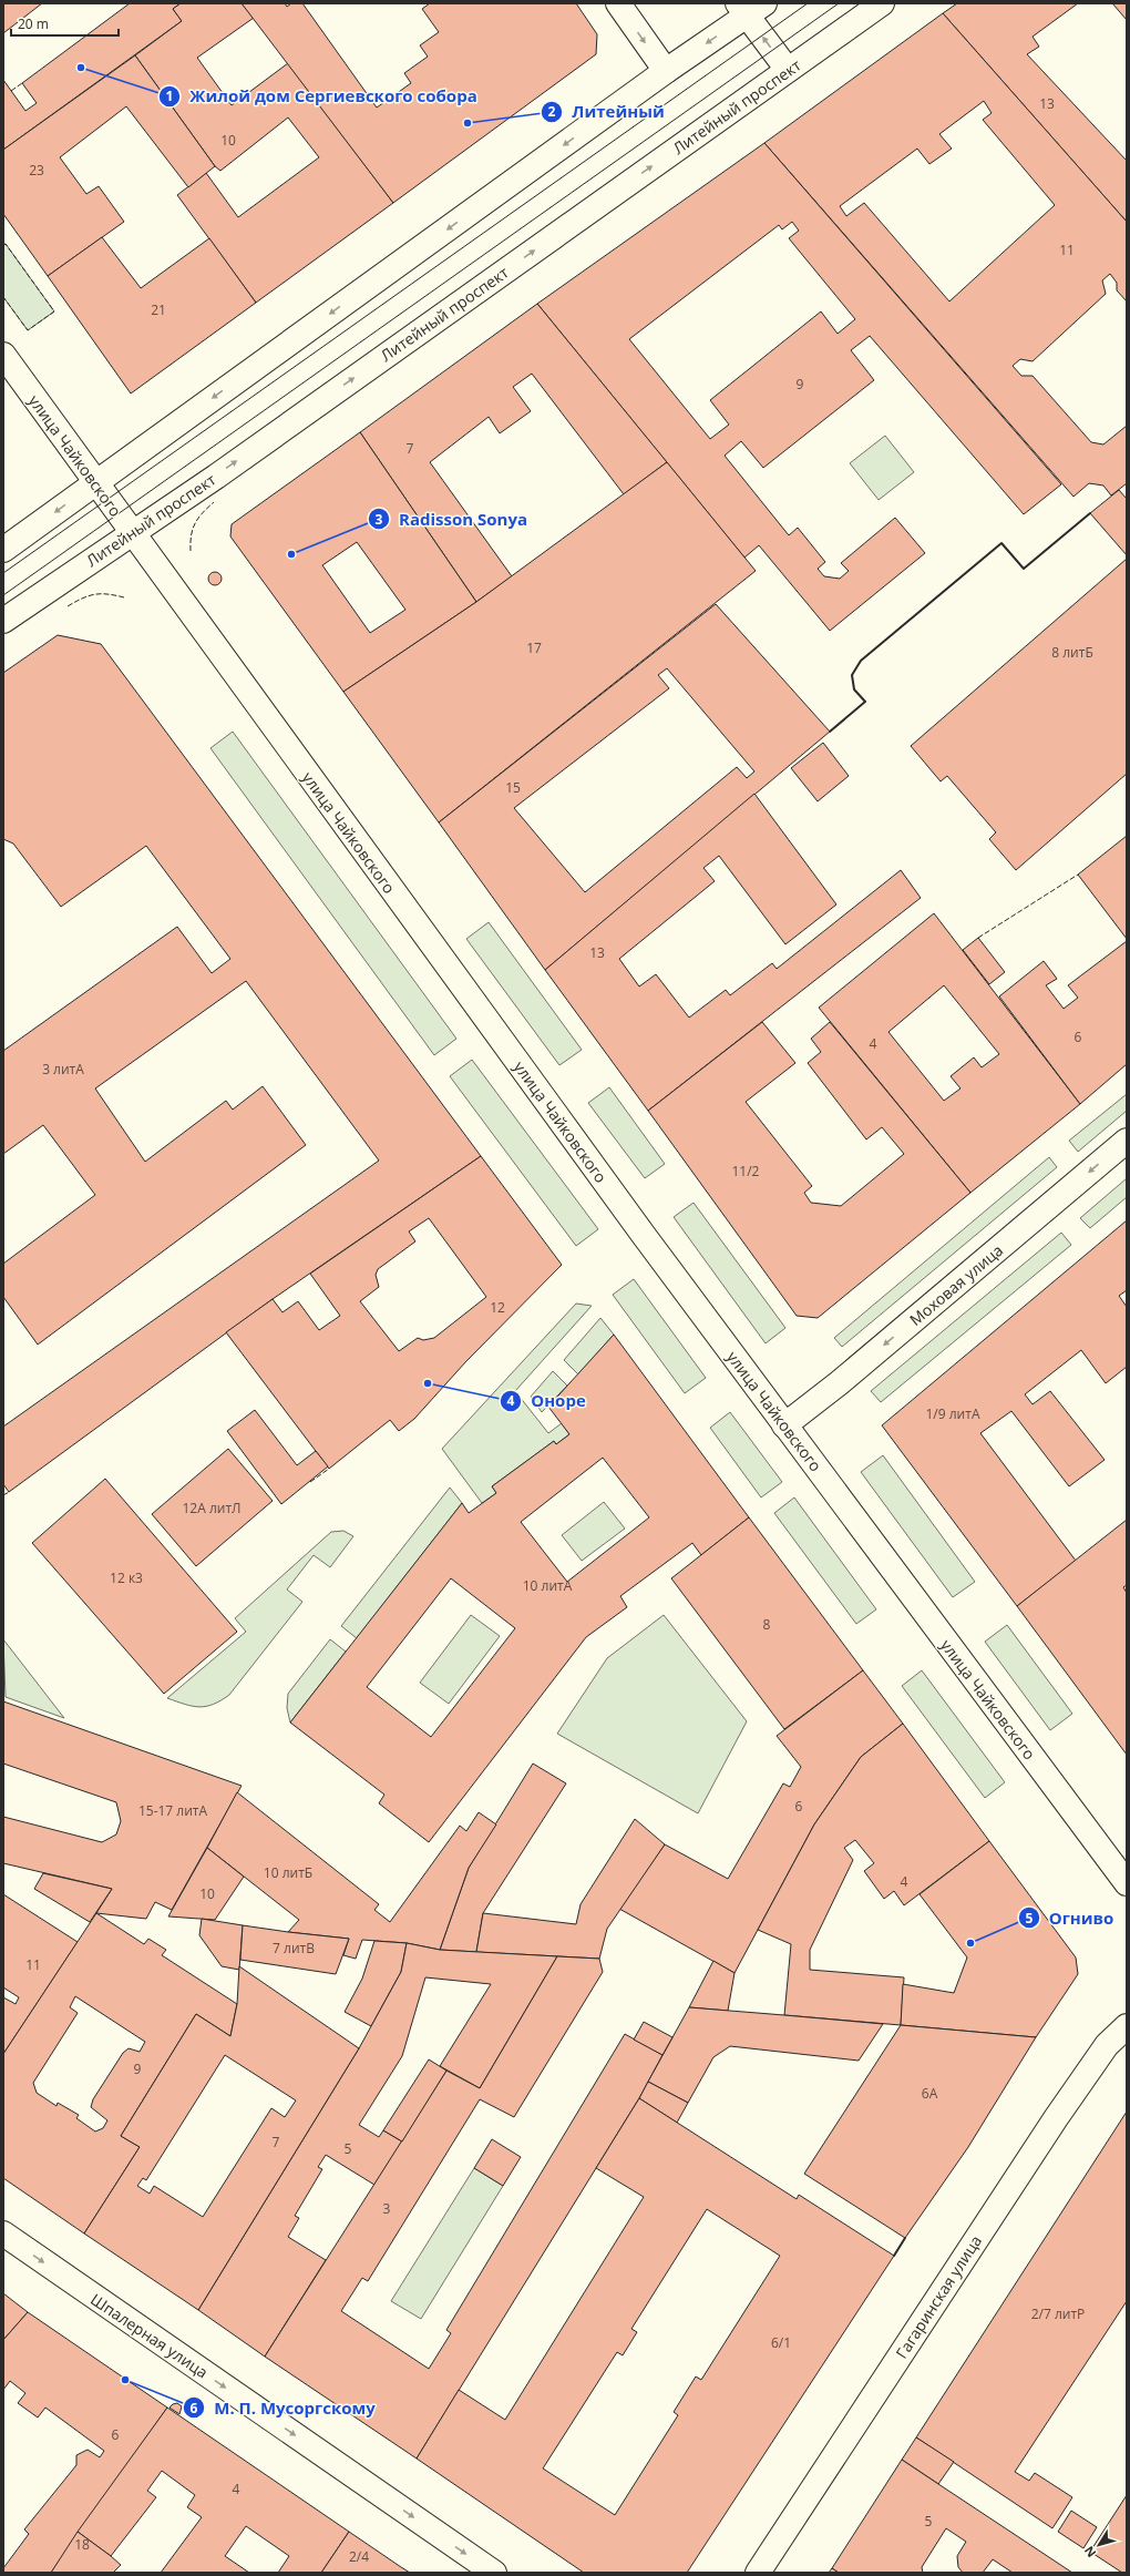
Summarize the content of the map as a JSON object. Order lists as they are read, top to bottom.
{
  "streets": {
    "street": [
      "Литейный проспект",
      "улица Чайковского",
      "Моховая улица",
      "Гагаринская улица",
      "Шпалерная улица"
    ]
  },
  "crossings": [
    ["Литейный проспект", "улица Чайковского"],
    ["улица Чайковского", "Моховая улица"]
  ],
  "one_way": ["Моховая улица", "Шпалерная улица"],
  "places": [
    "Жилой дом Сергиевского собора",
    "Литейный",
    "Radisson Sonya",
    "Оноре",
    "Огниво",
    "М. П. Мусоргскому"
  ],
  "house_numbers": [
    "13",
    "10",
    "23",
    "11",
    "21",
    "9",
    "7",
    "17",
    "8 литБ",
    "15",
    "13",
    "6",
    "4",
    "3 литА",
    "11/2",
    "12",
    "1/9 литА",
    "12А литЛ",
    "12 к3",
    "10 литА",
    "8",
    "6",
    "15-17 литА",
    "10 литБ",
    "4",
    "10",
    "7 литВ",
    "11",
    "9",
    "6А",
    "7",
    "5",
    "3",
    "2/7 литР",
    "6/1",
    "6",
    "4",
    "5",
    "18",
    "2/4"
  ],
  "scale_bar": "20 m",
  "north": "bottom left"
}
